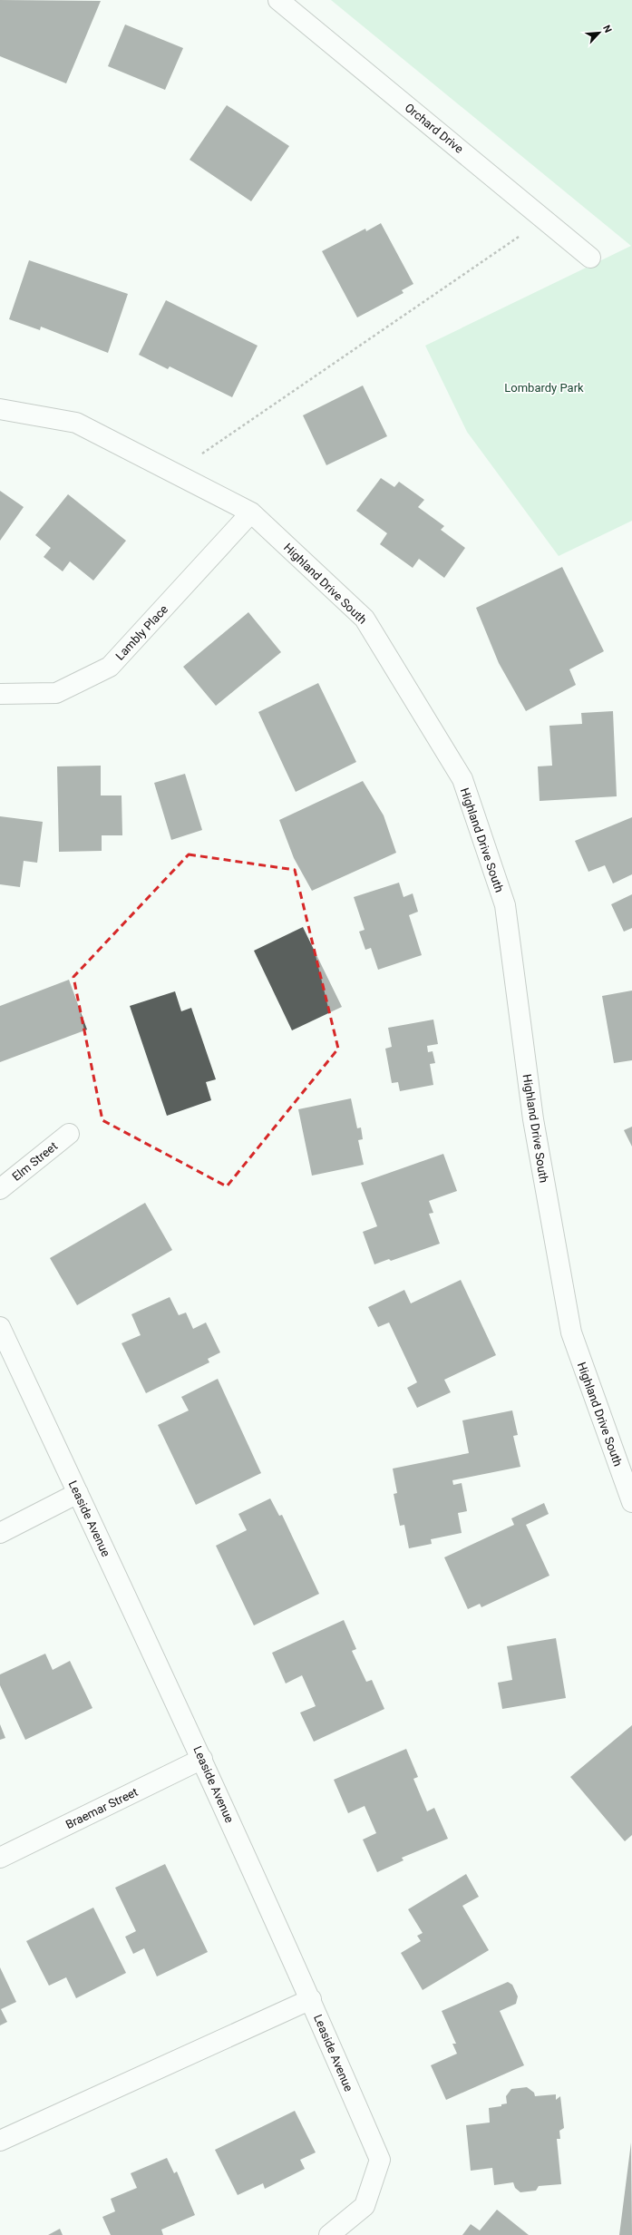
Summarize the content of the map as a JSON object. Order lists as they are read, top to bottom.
{
  "streets": {
    "street": [
      "Orchard Drive",
      "Highland Drive South",
      "Lambly Place",
      "Elm Street",
      "Leaside Avenue",
      "Braemar Street"
    ]
  },
  "crossings": [
    ["Highland Drive South", "Lambly Place"],
    ["Leaside Avenue", "Braemar Street"]
  ],
  "parks": ["Lombardy Park"],
  "north": "top right"
}
